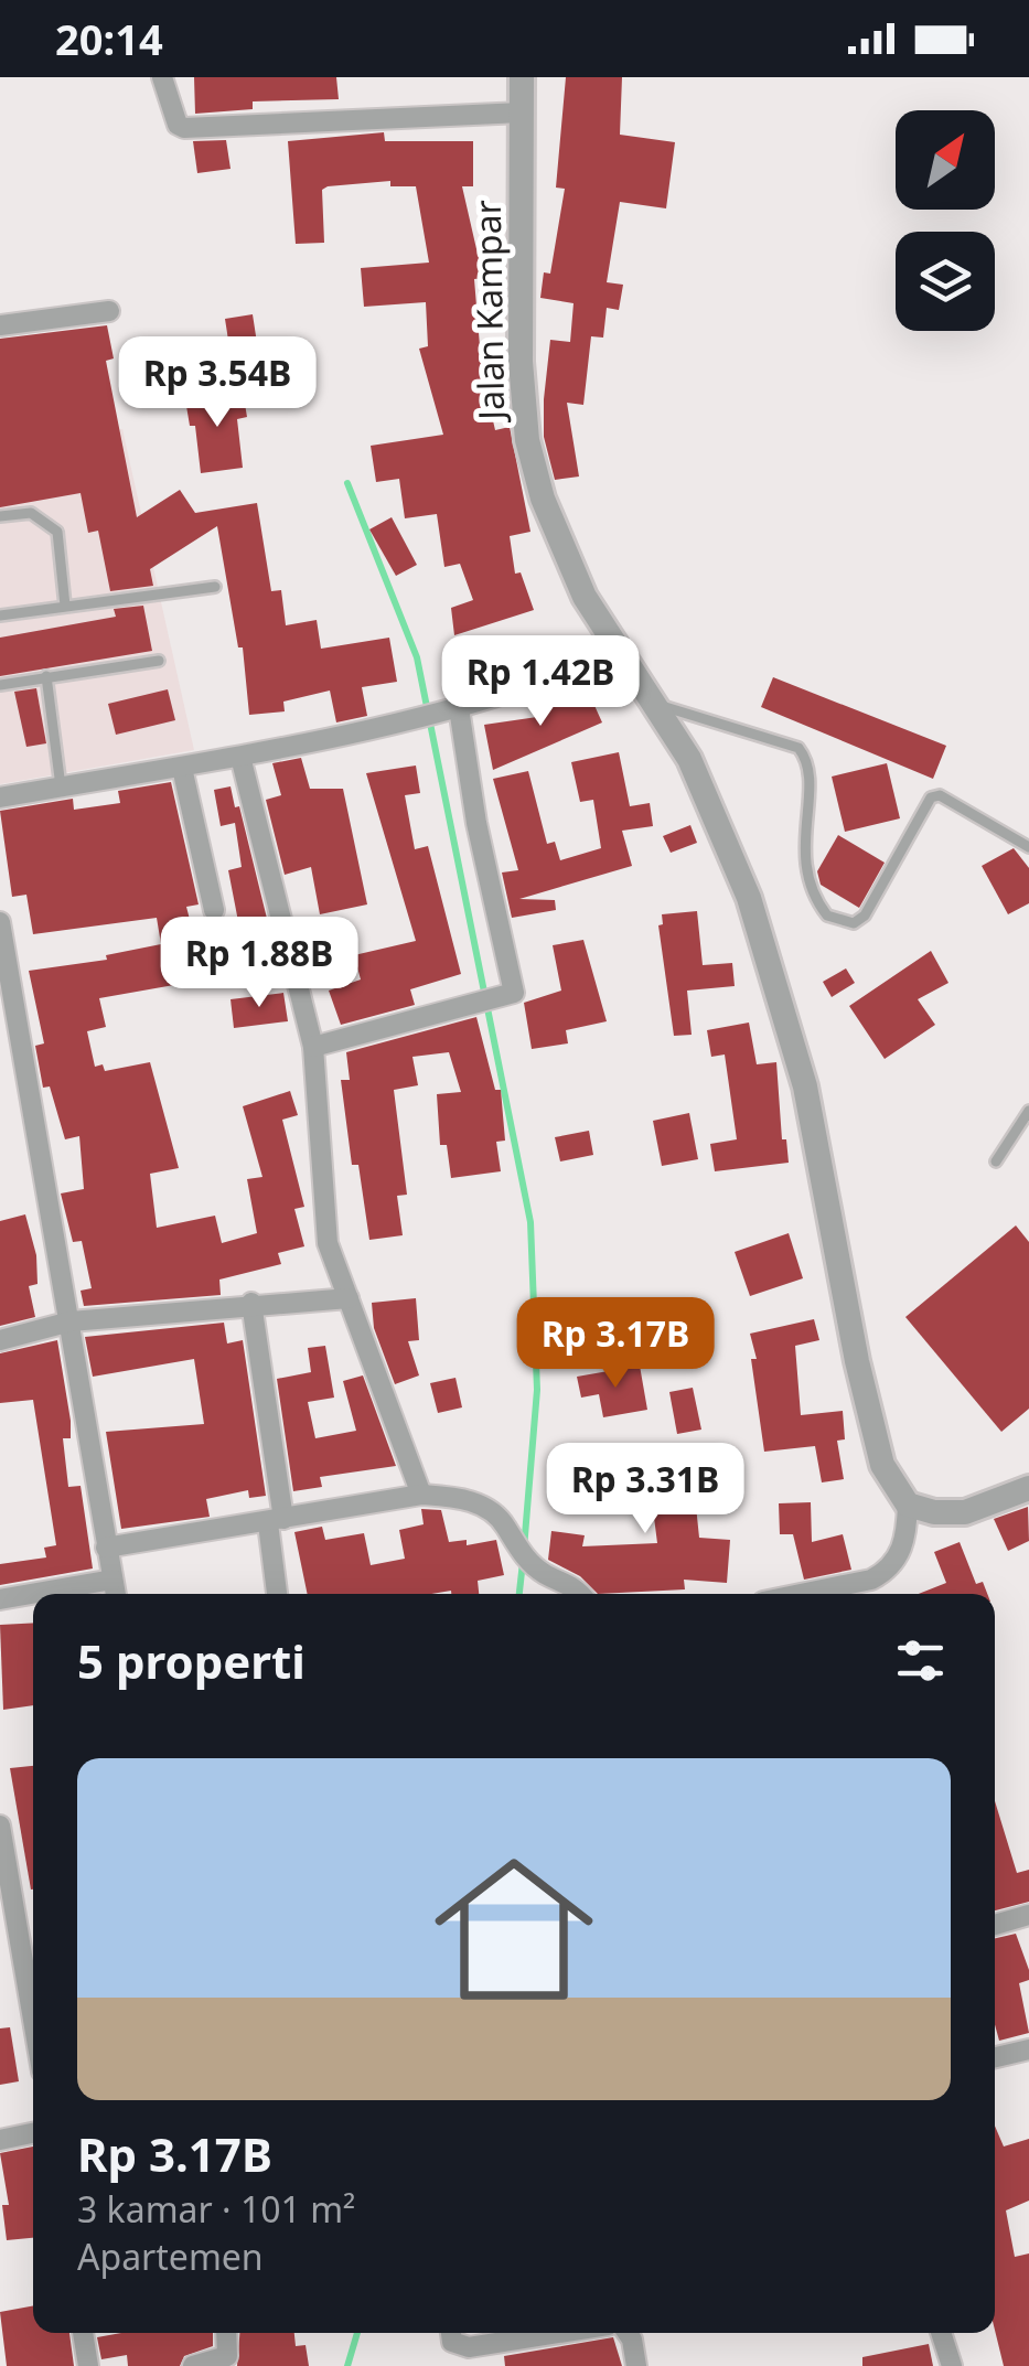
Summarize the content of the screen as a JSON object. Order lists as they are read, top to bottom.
{
  "streets": {
    "street": ["Jalan Kampar"]
  },
  "north": "top right",
  "page": {
    "status": "20:14",
    "price": [
      "Rp 3.54B",
      "Rp 1.42B",
      "Rp 1.88B",
      "Rp 3.17B",
      "Rp 3.31B"
    ],
    "heading": "5 properti",
    "list": [
      {
        "name": "Rp 3.17B",
        "note": "3 kamar · 101 m² · Apartemen"
      }
    ]
  }
}
